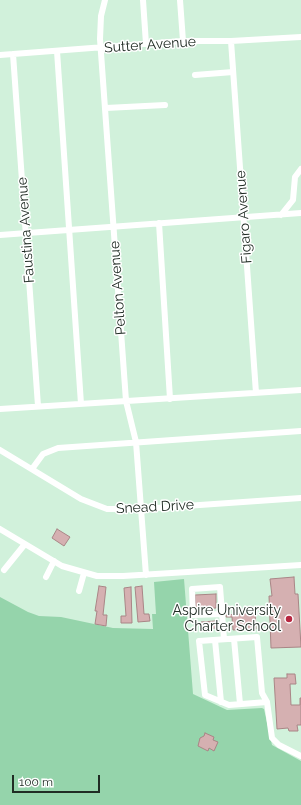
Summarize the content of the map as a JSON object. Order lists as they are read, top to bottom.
{
  "streets": {
    "street": [
      "Sutter Avenue",
      "Figaro Avenue",
      "Faustina Avenue",
      "Pelton Avenue",
      "Snead Drive"
    ]
  },
  "crossings": [
    ["Sutter Avenue", "Figaro Avenue"],
    ["Sutter Avenue", "Faustina Avenue"],
    ["Sutter Avenue", "Pelton Avenue"],
    ["Pelton Avenue", "Snead Drive"]
  ],
  "places": ["Aspire University Charter School"],
  "scale_bar": "100 m"
}
